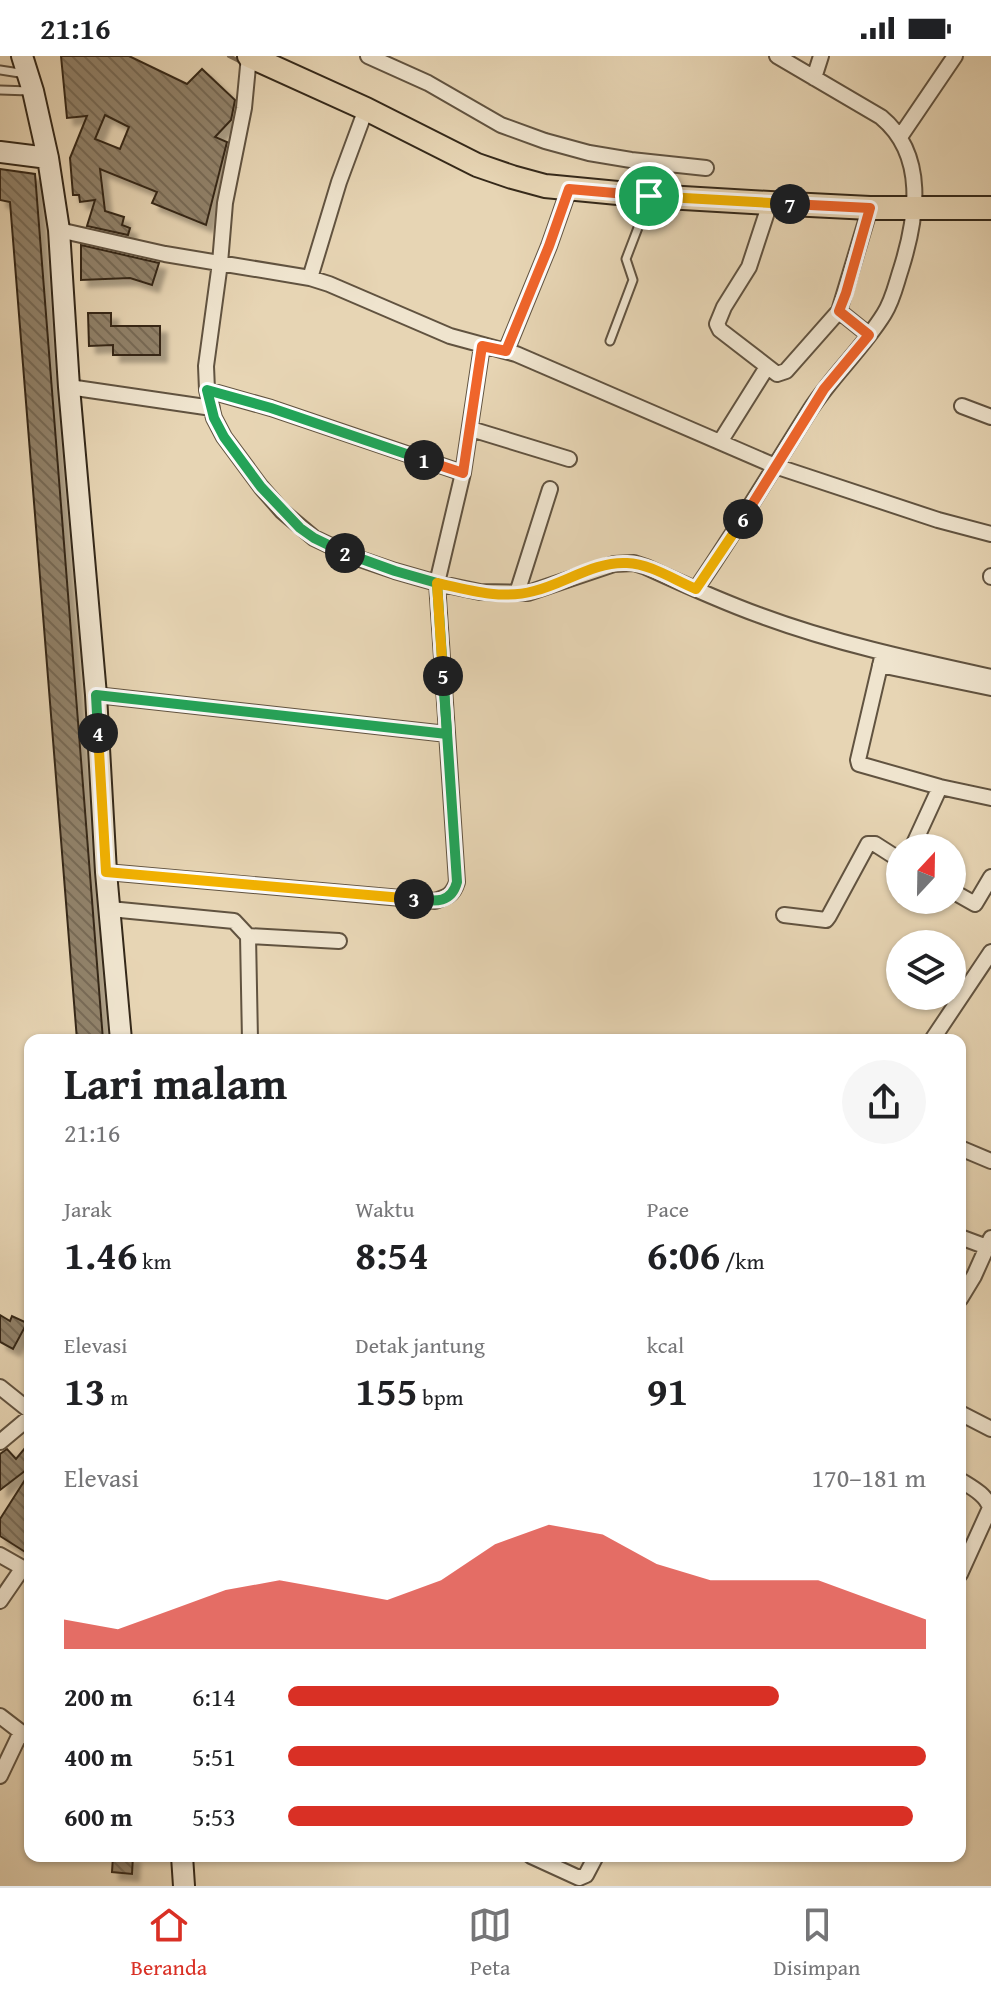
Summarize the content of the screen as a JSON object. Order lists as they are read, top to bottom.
{
  "north": "top",
  "page": {
    "status": "21:16",
    "pins": [
      "7",
      "1",
      "6",
      "2",
      "5",
      "4",
      "3"
    ],
    "heading": ["Lari malam", "21:16"],
    "stats": [
      ["Jarak", "1.46 km"],
      ["Waktu", "8:54"],
      ["Pace", "6:06 /km"],
      ["Elevasi", "13 m"],
      ["Detak jantung", "155 bpm"],
      ["kcal", "91"]
    ],
    "chart": ["Elevasi", "170–181 m"],
    "list": [
      {
        "name": "200 m",
        "note": "6:14"
      },
      {
        "name": "400 m",
        "note": "5:51"
      },
      {
        "name": "600 m",
        "note": "5:53"
      }
    ],
    "tabs": ["Beranda", "Peta", "Disimpan"]
  }
}
